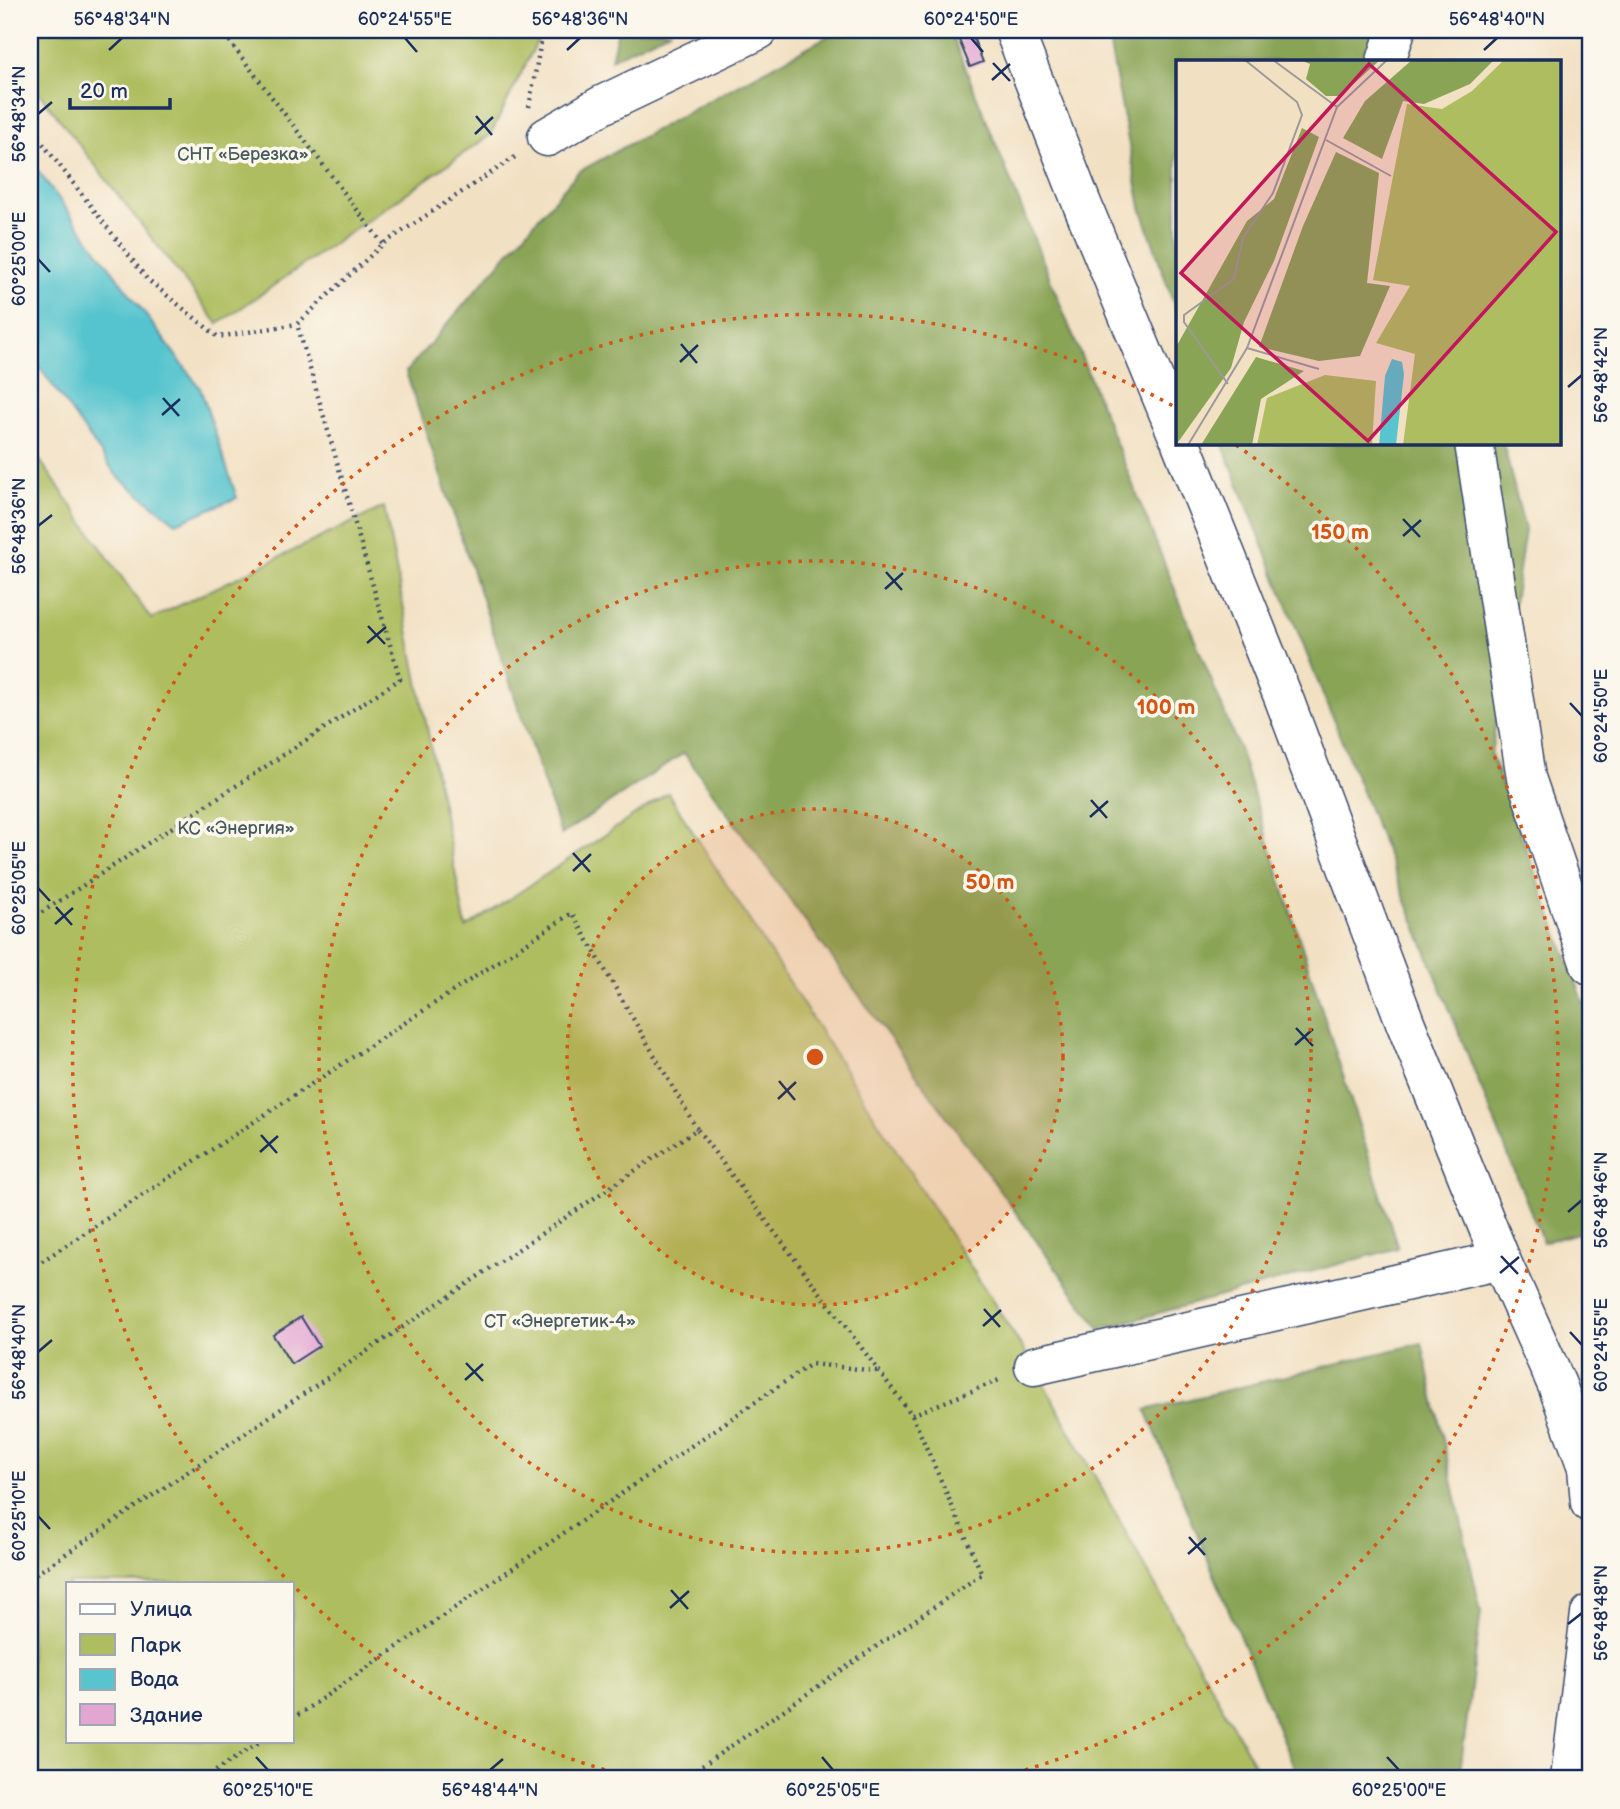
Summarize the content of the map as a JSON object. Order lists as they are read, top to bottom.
{
  "parks": ["СНТ «Березка»", "КС «Энергия»", "СТ «Энергетик-4»"],
  "legend": [
    "Улица",
    "Парк",
    "Вода",
    "Здание"
  ],
  "scale_bar": "20 m",
  "coordinates": [
    "56°48'34\"N",
    "60°24'55\"E",
    "56°48'36\"N",
    "60°24'50\"E",
    "56°48'40\"N",
    "60°25'00\"E",
    "56°48'42\"N",
    "60°25'05\"E",
    "56°48'46\"N",
    "60°25'10\"E",
    "56°48'48\"N",
    "56°48'44\"N"
  ],
  "rings": ["150 m", "100 m", "50 m"]
}
